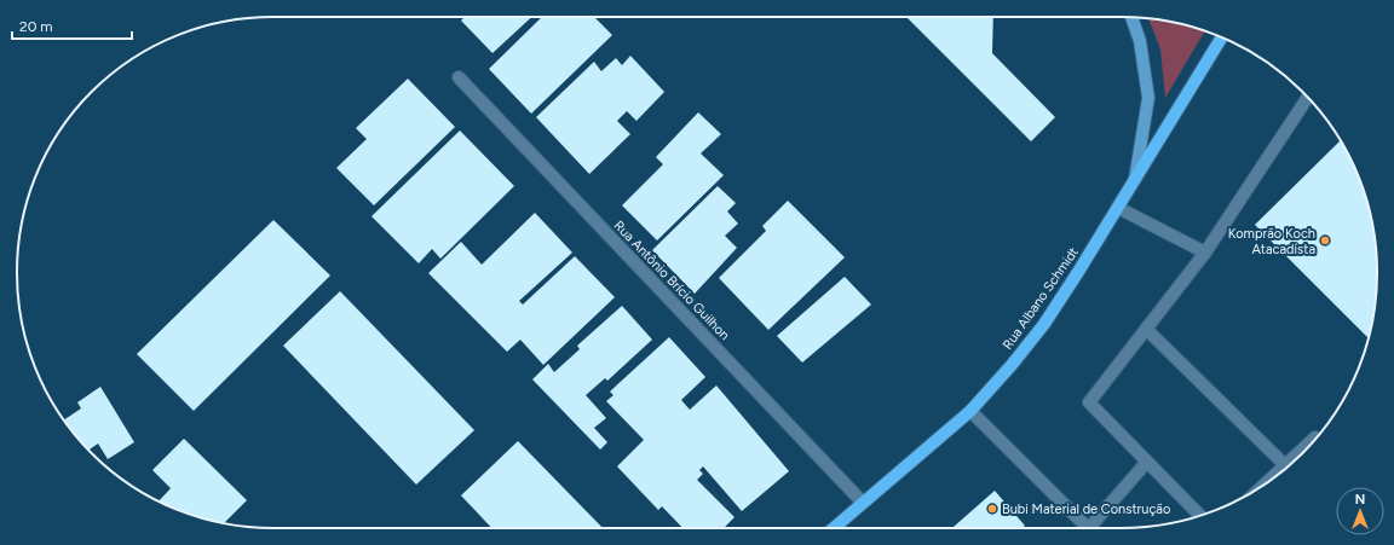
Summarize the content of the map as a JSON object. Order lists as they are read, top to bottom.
{
  "streets": {
    "main road": ["Rua Albano Schmidt"],
    "street": ["Rua Antônio Brício Guilhon"]
  },
  "crossings": [
    ["Rua Antônio Brício Guilhon", "Rua Albano Schmidt"]
  ],
  "places": ["Komprão Koch Atacadista", "Bubi Material de Construção"],
  "scale_bar": "20 m",
  "north": "top"
}
